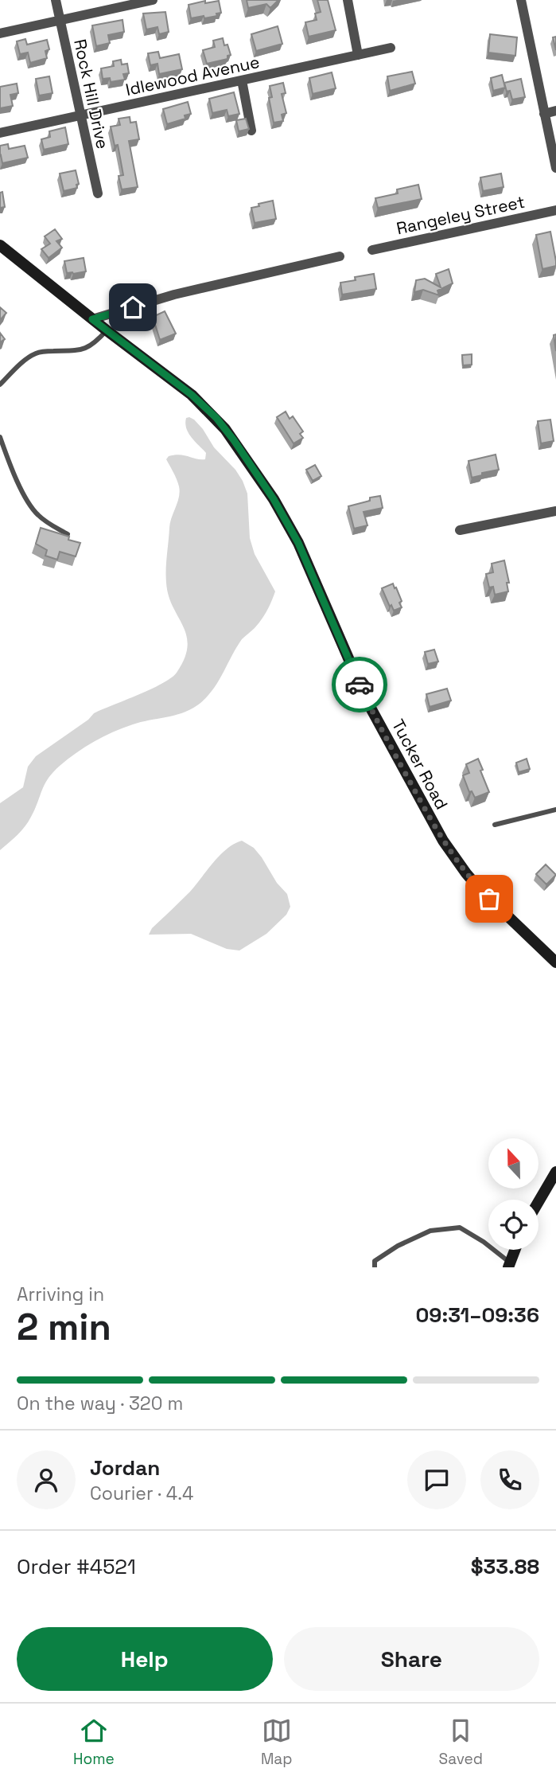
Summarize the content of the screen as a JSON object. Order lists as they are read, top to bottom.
{
  "streets": {
    "main road": ["Tucker Road"],
    "street": ["Idlewood Avenue", "Rock Hill Drive", "Rangeley Street"]
  },
  "crossings": [
    ["Idlewood Avenue", "Rock Hill Drive"]
  ],
  "north": "top",
  "page": {
    "heading": ["2 min", "Arriving in", "09:31–09:36"],
    "panel": [
      "Jordan",
      "Courier · 4.4",
      "Order #4521",
      "$33.88"
    ],
    "bar": "On the way · 320 m",
    "buttons": ["Help", "Share"],
    "tabs": ["Home", "Map", "Saved"]
  }
}
